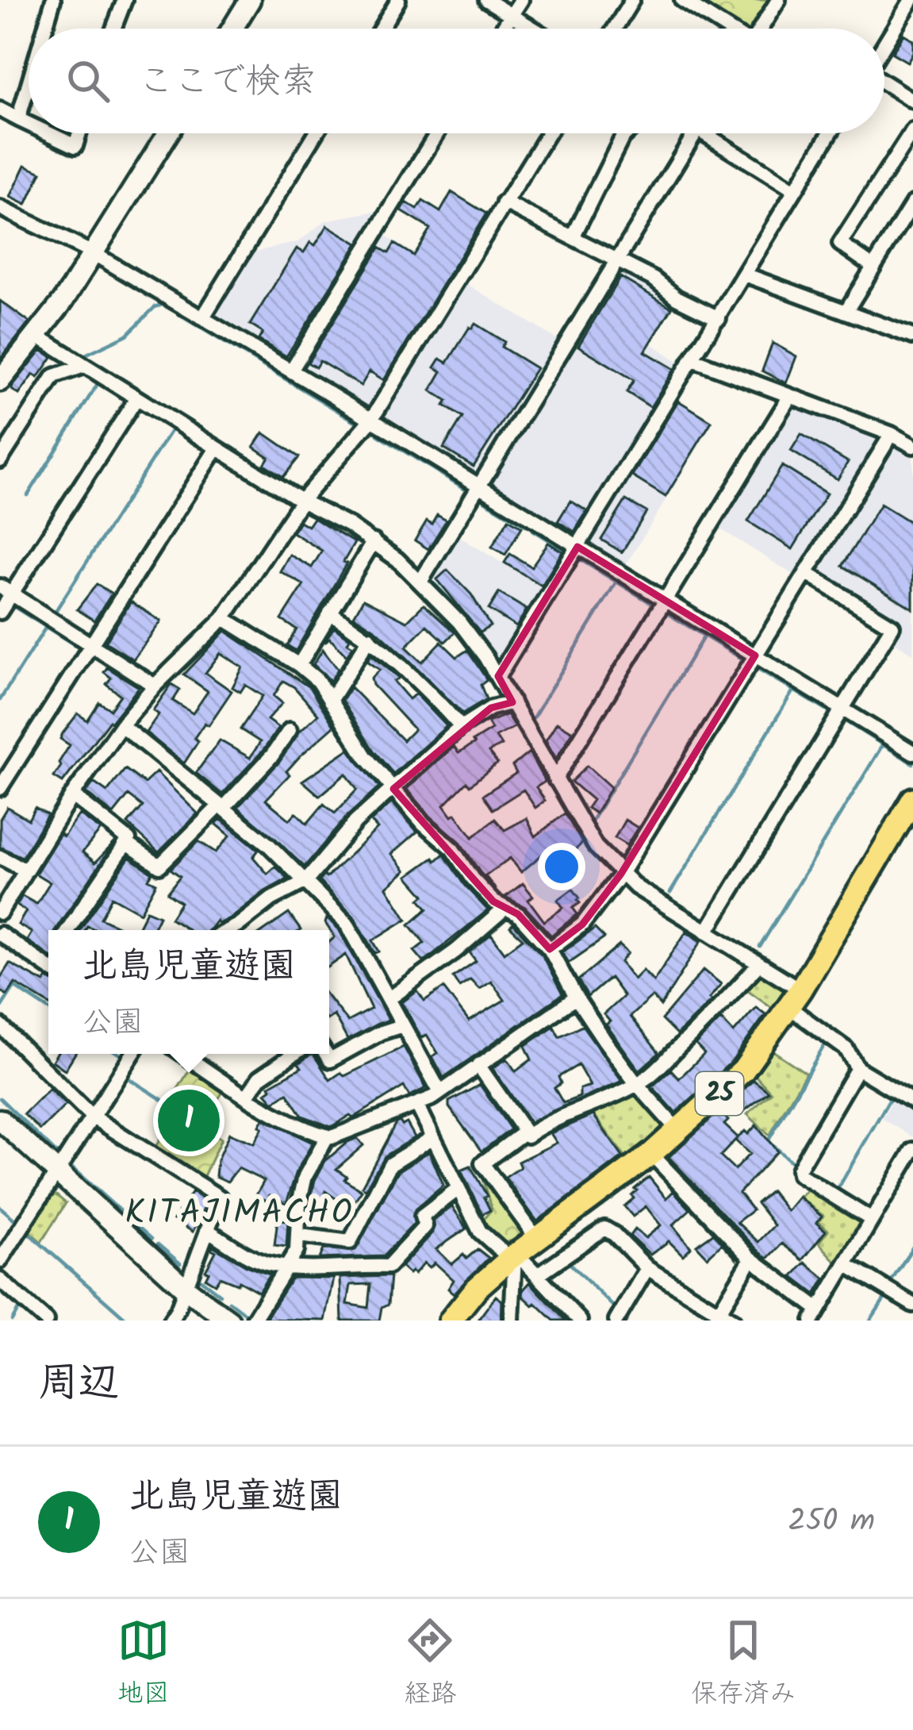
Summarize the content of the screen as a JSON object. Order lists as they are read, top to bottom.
{
  "streets": {
    "main road": ["25"]
  },
  "districts": ["KITAJIMACHO"],
  "page": {
    "search": "ここで検索",
    "popup": ["北島児童遊園", "公園"],
    "pins": "1",
    "heading": "周辺",
    "list": [
      {
        "mark": "1",
        "name": "北島児童遊園",
        "note": "公園",
        "value": "250 m"
      }
    ],
    "nav": ["地図", "経路", "保存済み"]
  }
}
